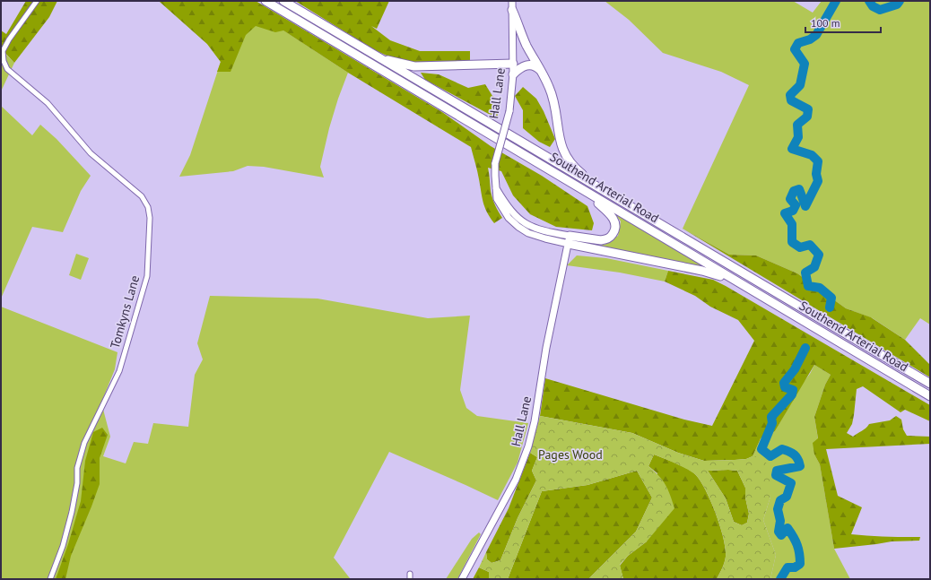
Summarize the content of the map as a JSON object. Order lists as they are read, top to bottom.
{
  "streets": {
    "highway": ["Southend Arterial Road"],
    "street": ["Hall Lane", "Tomkyns Lane"]
  },
  "parks": ["Pages Wood"],
  "scale_bar": "100 m"
}
